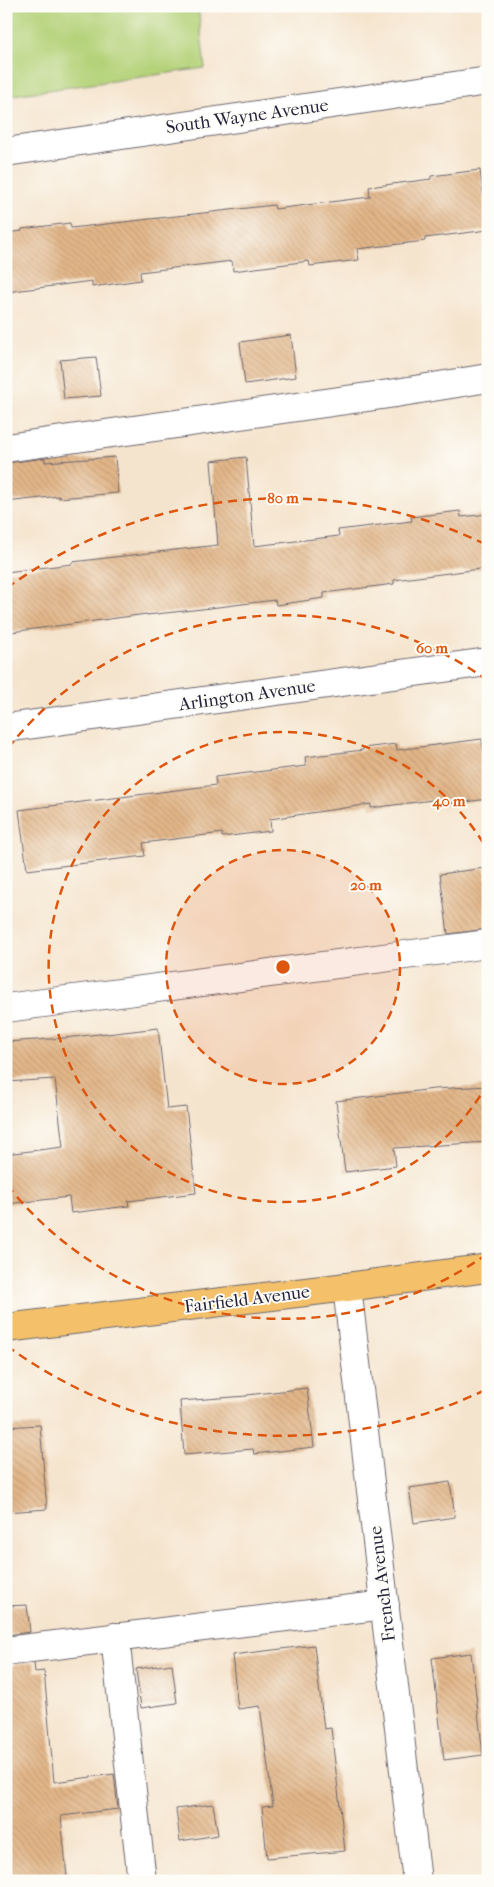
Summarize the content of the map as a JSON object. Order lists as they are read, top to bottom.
{
  "streets": {
    "main road": ["Fairfield Avenue"],
    "street": ["South Wayne Avenue", "Arlington Avenue", "French Avenue"]
  },
  "crossings": [
    ["Fairfield Avenue", "French Avenue"]
  ],
  "rings": [
    "80 m",
    "60 m",
    "40 m",
    "20 m"
  ]
}
